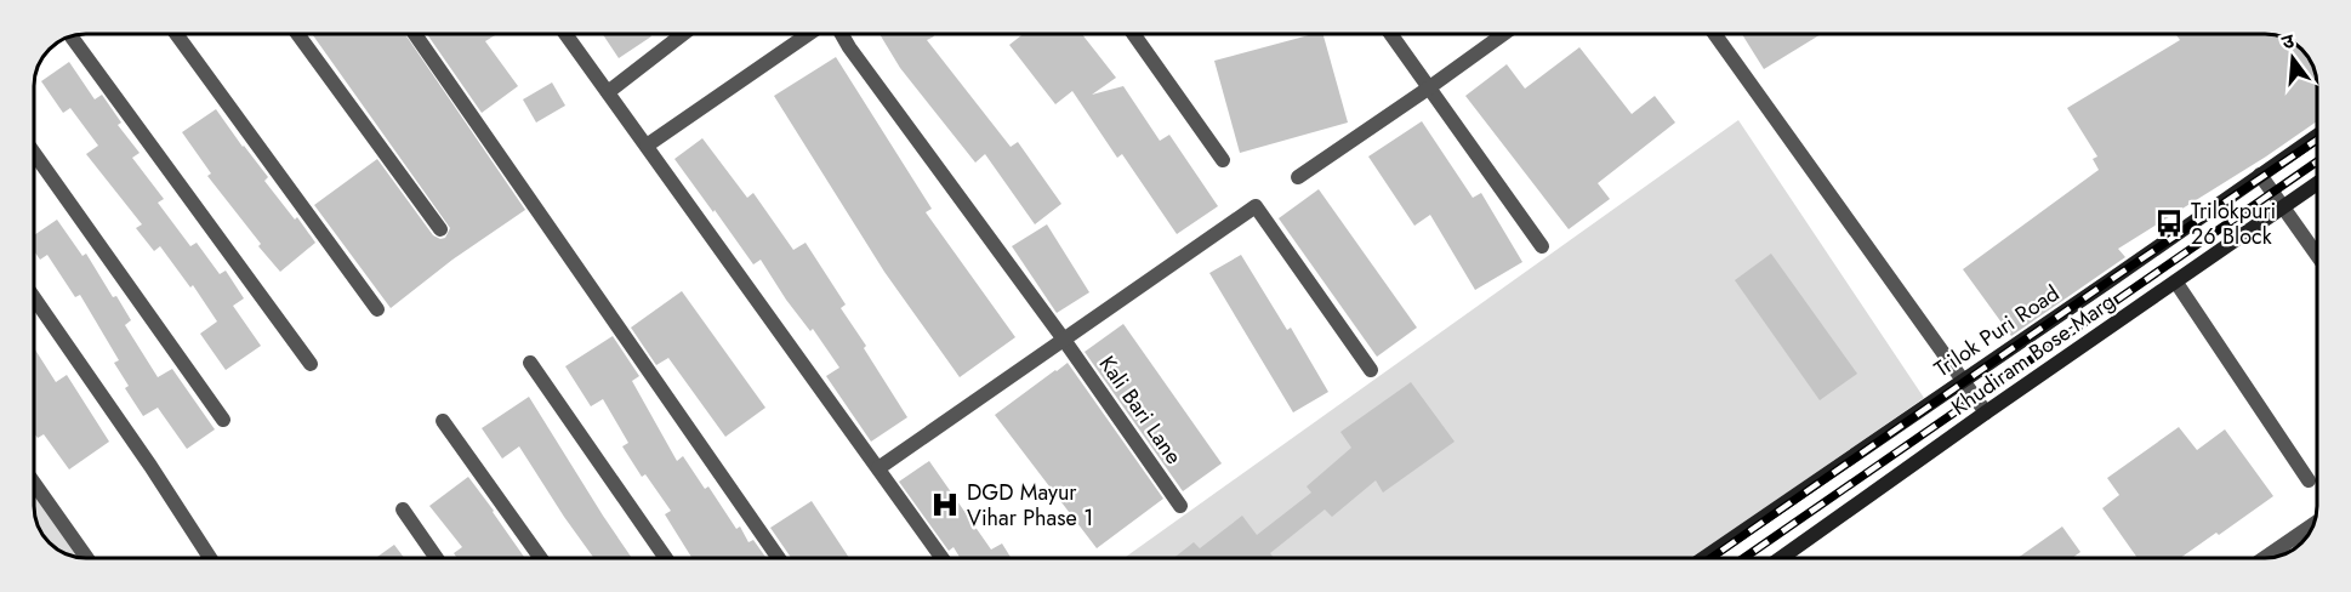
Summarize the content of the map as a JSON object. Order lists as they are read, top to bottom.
{
  "streets": {
    "street": ["Trilok Puri Road", "Khudiram Bose Marg", "Kali Bari Lane"]
  },
  "places": {
    "bus stop": ["Trilokpuri 26 Block"],
    "hospital": ["DGD Mayur Vihar Phase 1"]
  },
  "north": "top"
}
